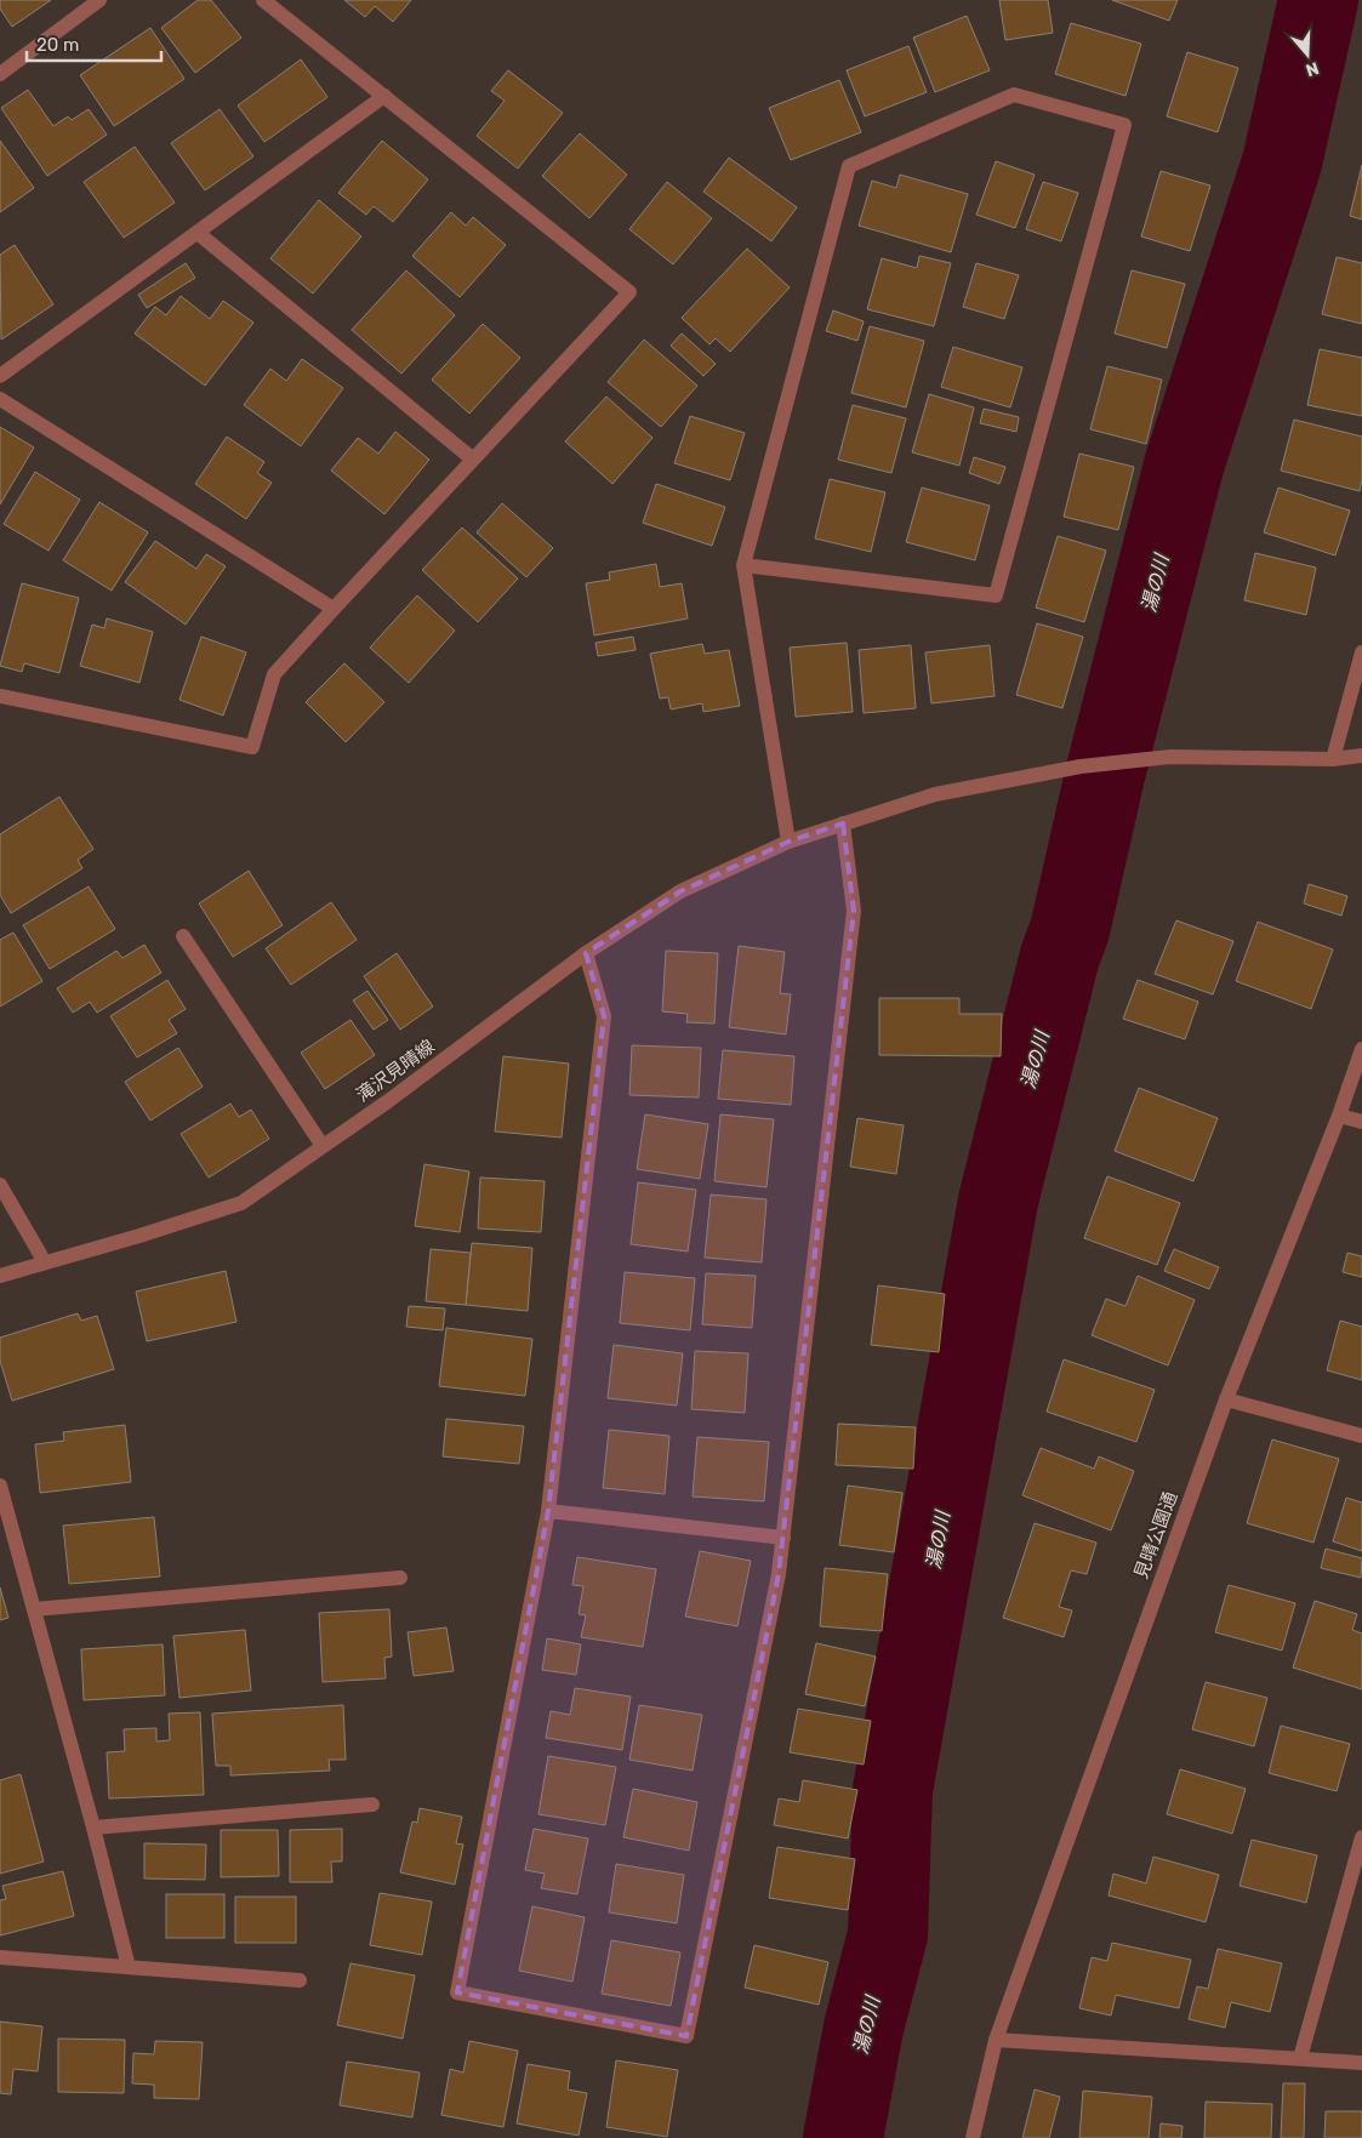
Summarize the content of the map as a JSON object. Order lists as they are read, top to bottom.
{
  "streets": {
    "street": ["滝沢見晴線", "見晴公園通"]
  },
  "water": ["湯の川"],
  "scale_bar": "20 m",
  "north": "bottom"
}
